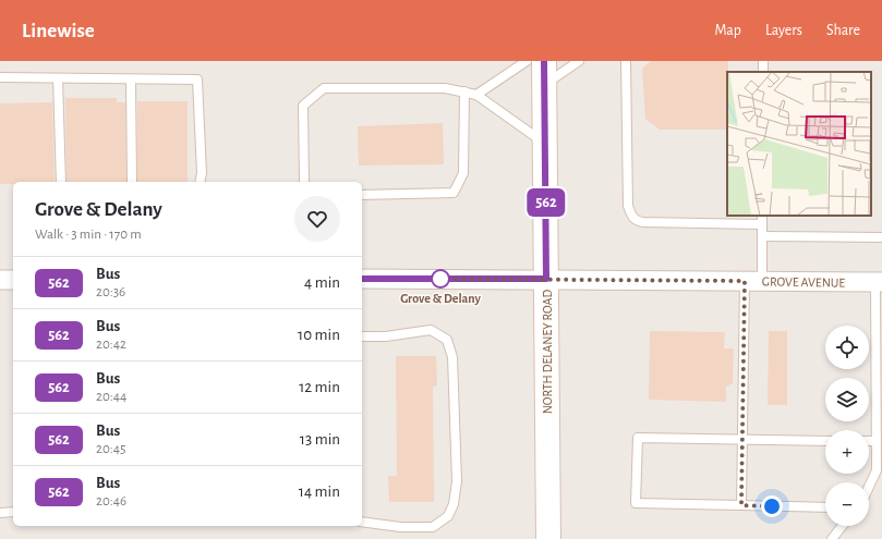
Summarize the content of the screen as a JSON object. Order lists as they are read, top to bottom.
{
  "streets": {
    "street": ["GROVE AVENUE", "NORTH DELANEY ROAD"]
  },
  "crossings": [
    ["GROVE AVENUE", "NORTH DELANEY ROAD"]
  ],
  "places": ["Grove & Delany"],
  "lines": ["bus line 562"],
  "page": {
    "header": "Linewise",
    "nav": ["Map", "Layers", "Share"],
    "on_map": "562",
    "heading": ["Grove & Delany", "Walk · 3 min · 170 m"],
    "list": [
      {
        "mark": "562",
        "name": "Bus",
        "note": "20:36",
        "value": "4 min"
      },
      {
        "mark": "562",
        "name": "Bus",
        "note": "20:42",
        "value": "10 min"
      },
      {
        "mark": "562",
        "name": "Bus",
        "note": "20:44",
        "value": "12 min"
      },
      {
        "mark": "562",
        "name": "Bus",
        "note": "20:45",
        "value": "13 min"
      },
      {
        "mark": "562",
        "name": "Bus",
        "note": "20:46",
        "value": "14 min"
      }
    ],
    "map_buttons": ["+", "−"]
  }
}
